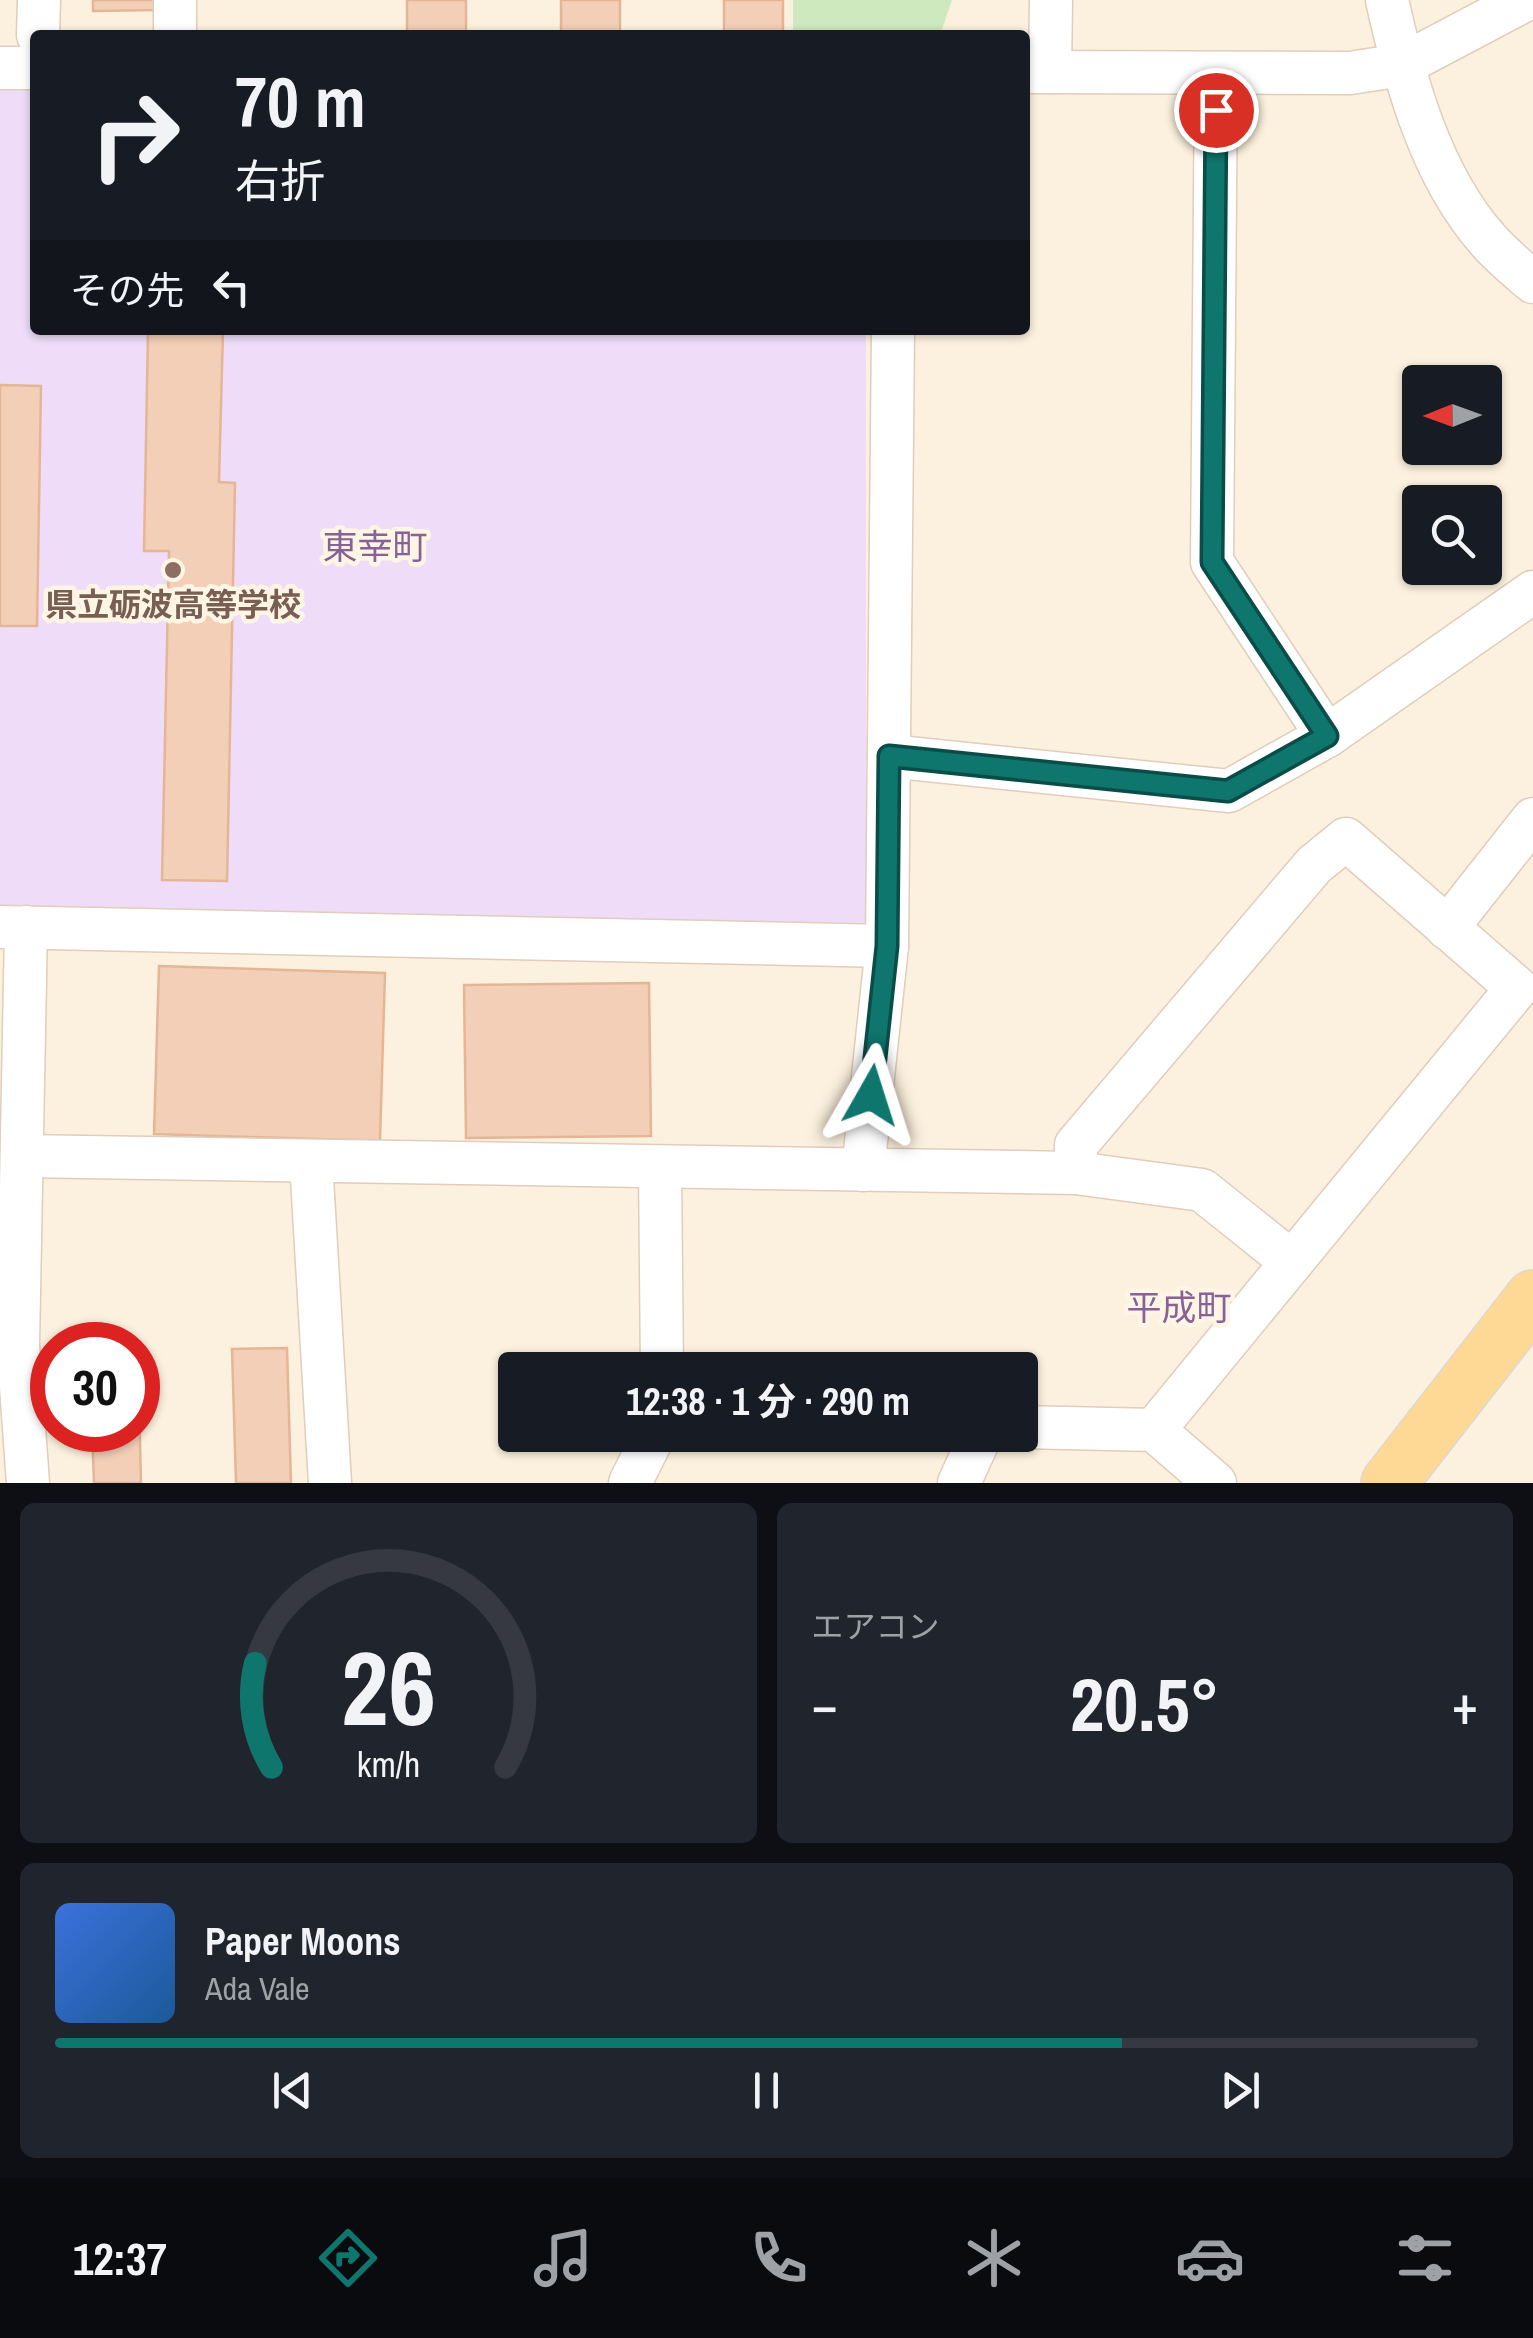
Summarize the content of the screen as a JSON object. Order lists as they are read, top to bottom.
{
  "districts": ["東幸町", "平成町"],
  "places": ["県立砺波高等学校"],
  "north": "left",
  "page": {
    "turn": ["70 m", "右折"],
    "then": "その先",
    "limit": "30",
    "trip": "12:38 · 1 分 · 290 m",
    "tile": "エアコン",
    "heat": ["−", "20.5°", "+"],
    "song": ["Paper Moons", "Ada Vale"],
    "tabs": "12:37",
    "gauge": ["26", "km/h"]
  }
}
